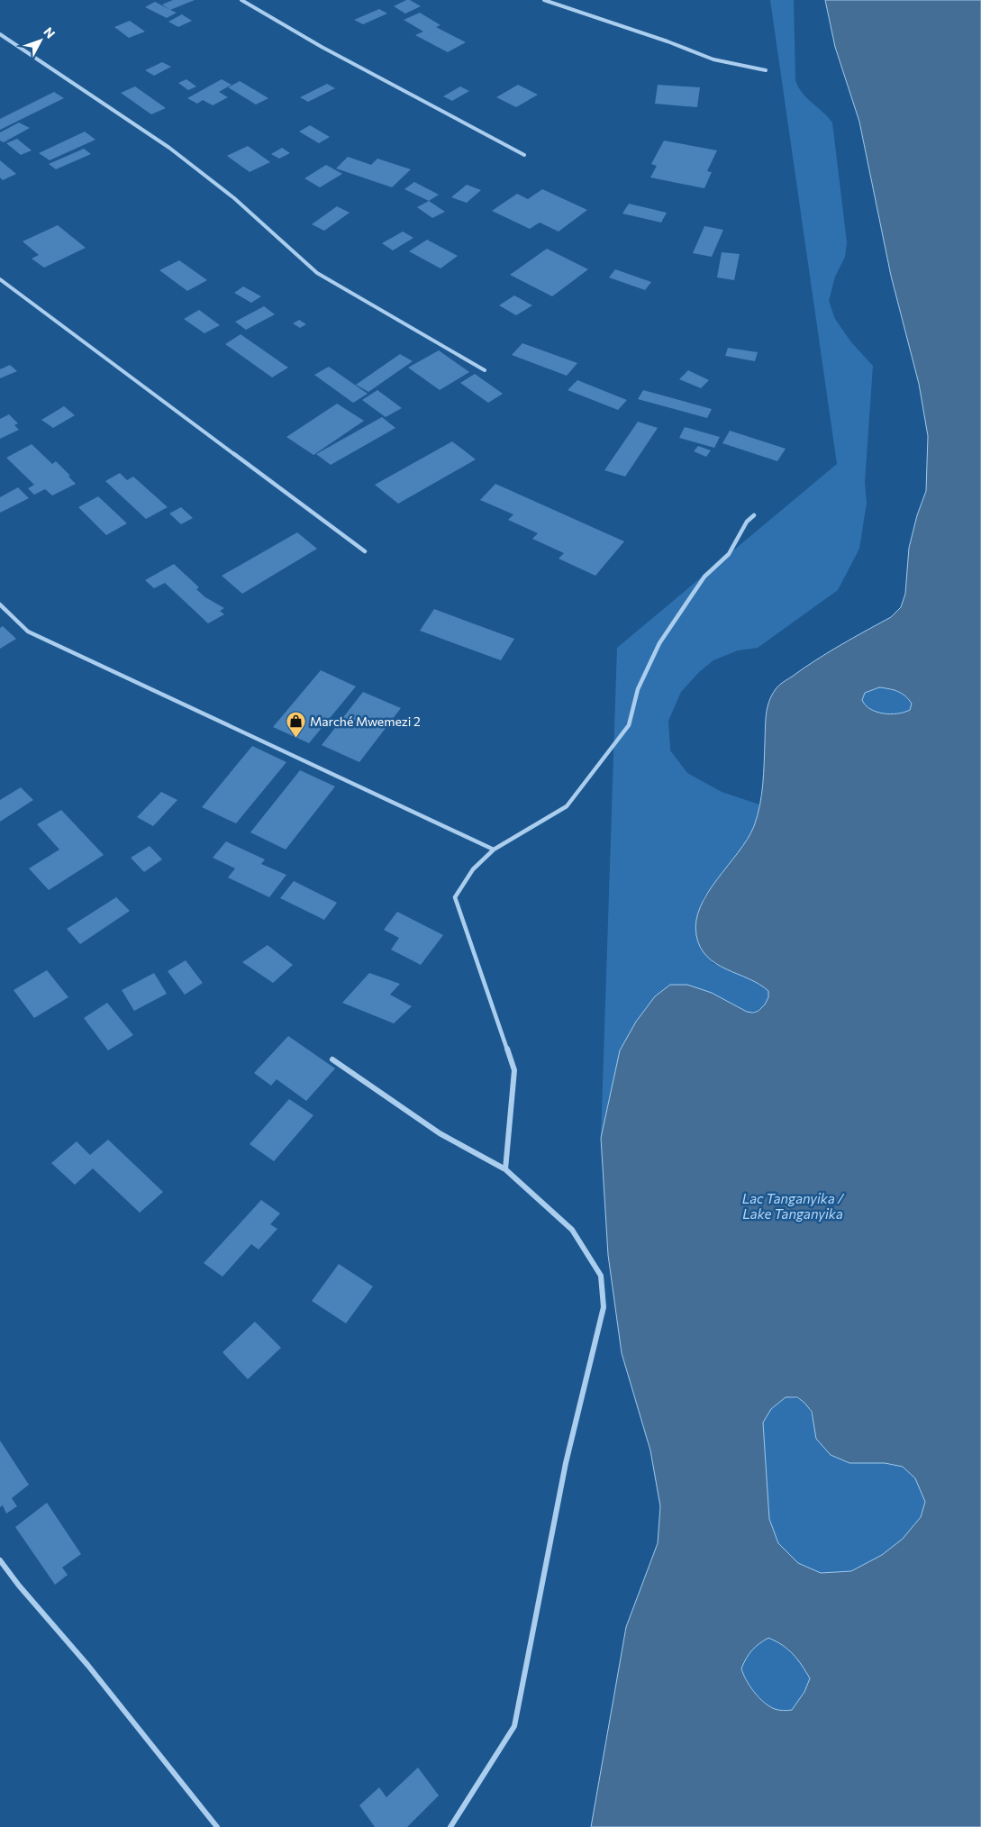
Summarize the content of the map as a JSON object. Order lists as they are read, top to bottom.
{
  "water": ["Lac Tanganyika / Lake Tanganyika"],
  "places": {
    "shop": ["Marché Mwemezi 2"]
  },
  "north": "top right"
}
